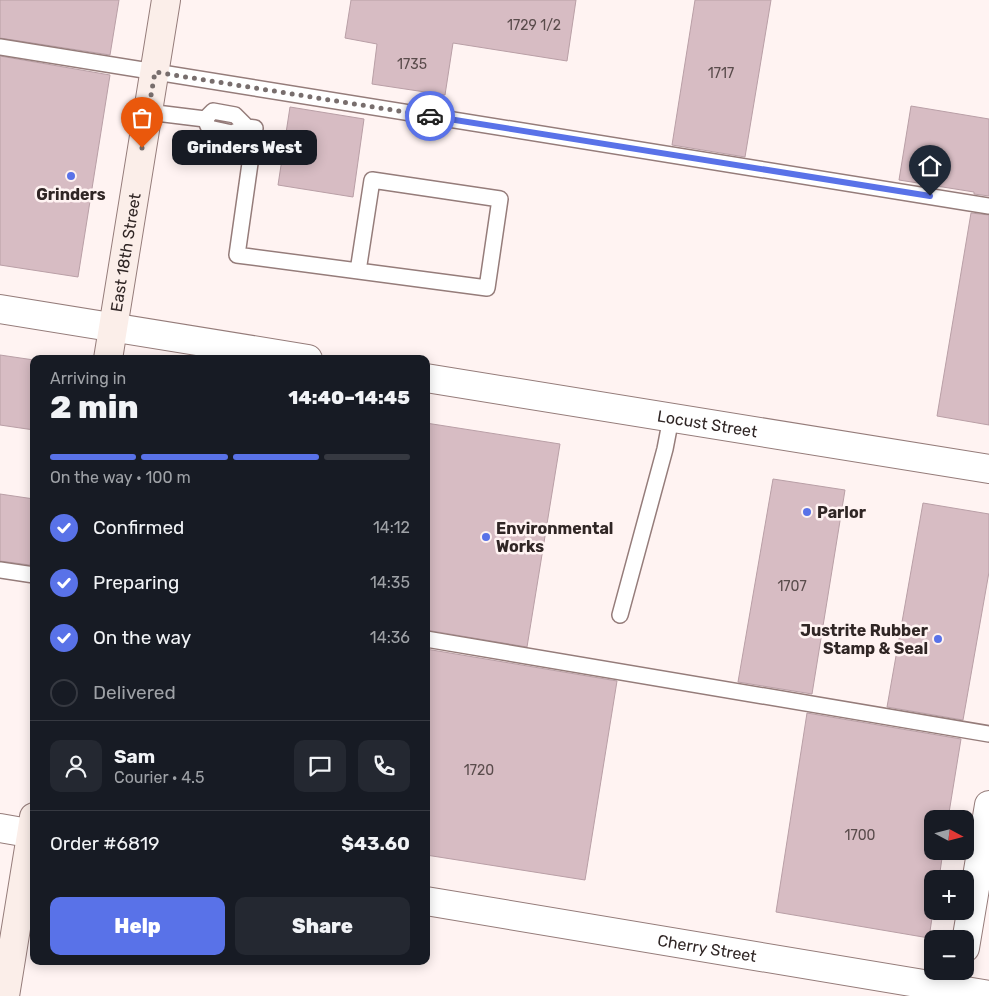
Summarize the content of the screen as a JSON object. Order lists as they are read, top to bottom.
{
  "streets": {
    "main road": ["East 18th Street"],
    "street": ["Locust Street", "Cherry Street"]
  },
  "places": [
    "Grinders West",
    "Grinders",
    "Parlor",
    "Environmental Works",
    "Justrite Rubber Stamp & Seal"
  ],
  "house_numbers": [
    "1729 1/2",
    "1735",
    "1717",
    "1707",
    "1720",
    "1700"
  ],
  "north": "right",
  "page": {
    "bubble": "Grinders West",
    "heading": ["2 min", "Arriving in", "14:40–14:45"],
    "panel": [
      "Sam",
      "Courier · 4.5",
      "Order #6819",
      "$43.60"
    ],
    "bar": "On the way · 100 m",
    "list": [
      ["Confirmed", "14:12"],
      ["Preparing", "14:35"],
      ["On the way", "14:36"],
      "Delivered"
    ],
    "map_buttons": ["+", "−"],
    "buttons": ["Help", "Share"]
  }
}
